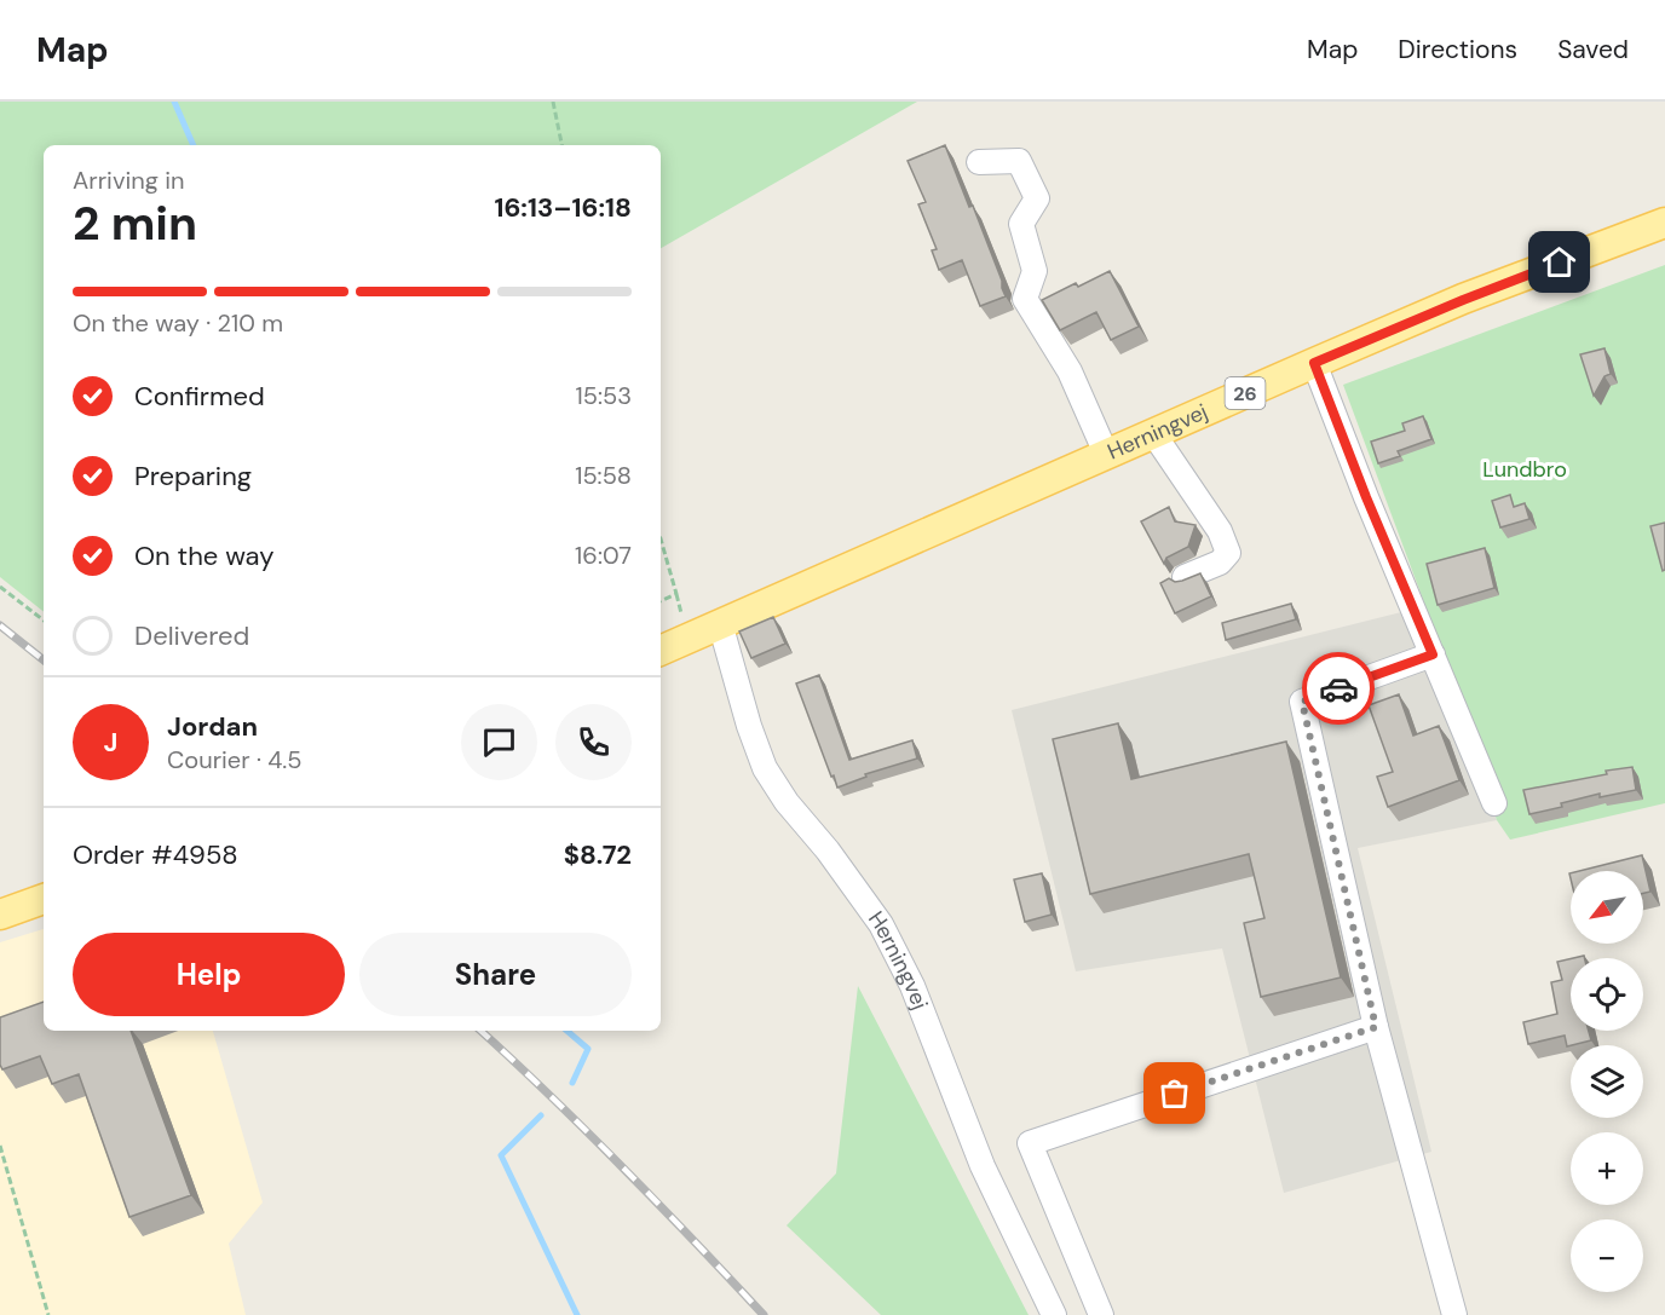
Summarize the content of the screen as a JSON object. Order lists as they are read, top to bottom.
{
  "streets": {
    "main road": ["26", "Herningvej"]
  },
  "parks": ["Lundbro"],
  "north": "bottom left",
  "page": {
    "header": "Map",
    "nav": ["Map", "Directions", "Saved"],
    "heading": ["2 min", "Arriving in", "16:13–16:18"],
    "panel": [
      "Jordan",
      "Courier · 4.5",
      "Order #4958",
      "$8.72"
    ],
    "bar": "On the way · 210 m",
    "list": [
      ["Confirmed", "15:53"],
      ["Preparing", "15:58"],
      ["On the way", "16:07"],
      "Delivered"
    ],
    "round": "J",
    "map_buttons": ["+", "−"],
    "buttons": ["Help", "Share"]
  }
}
